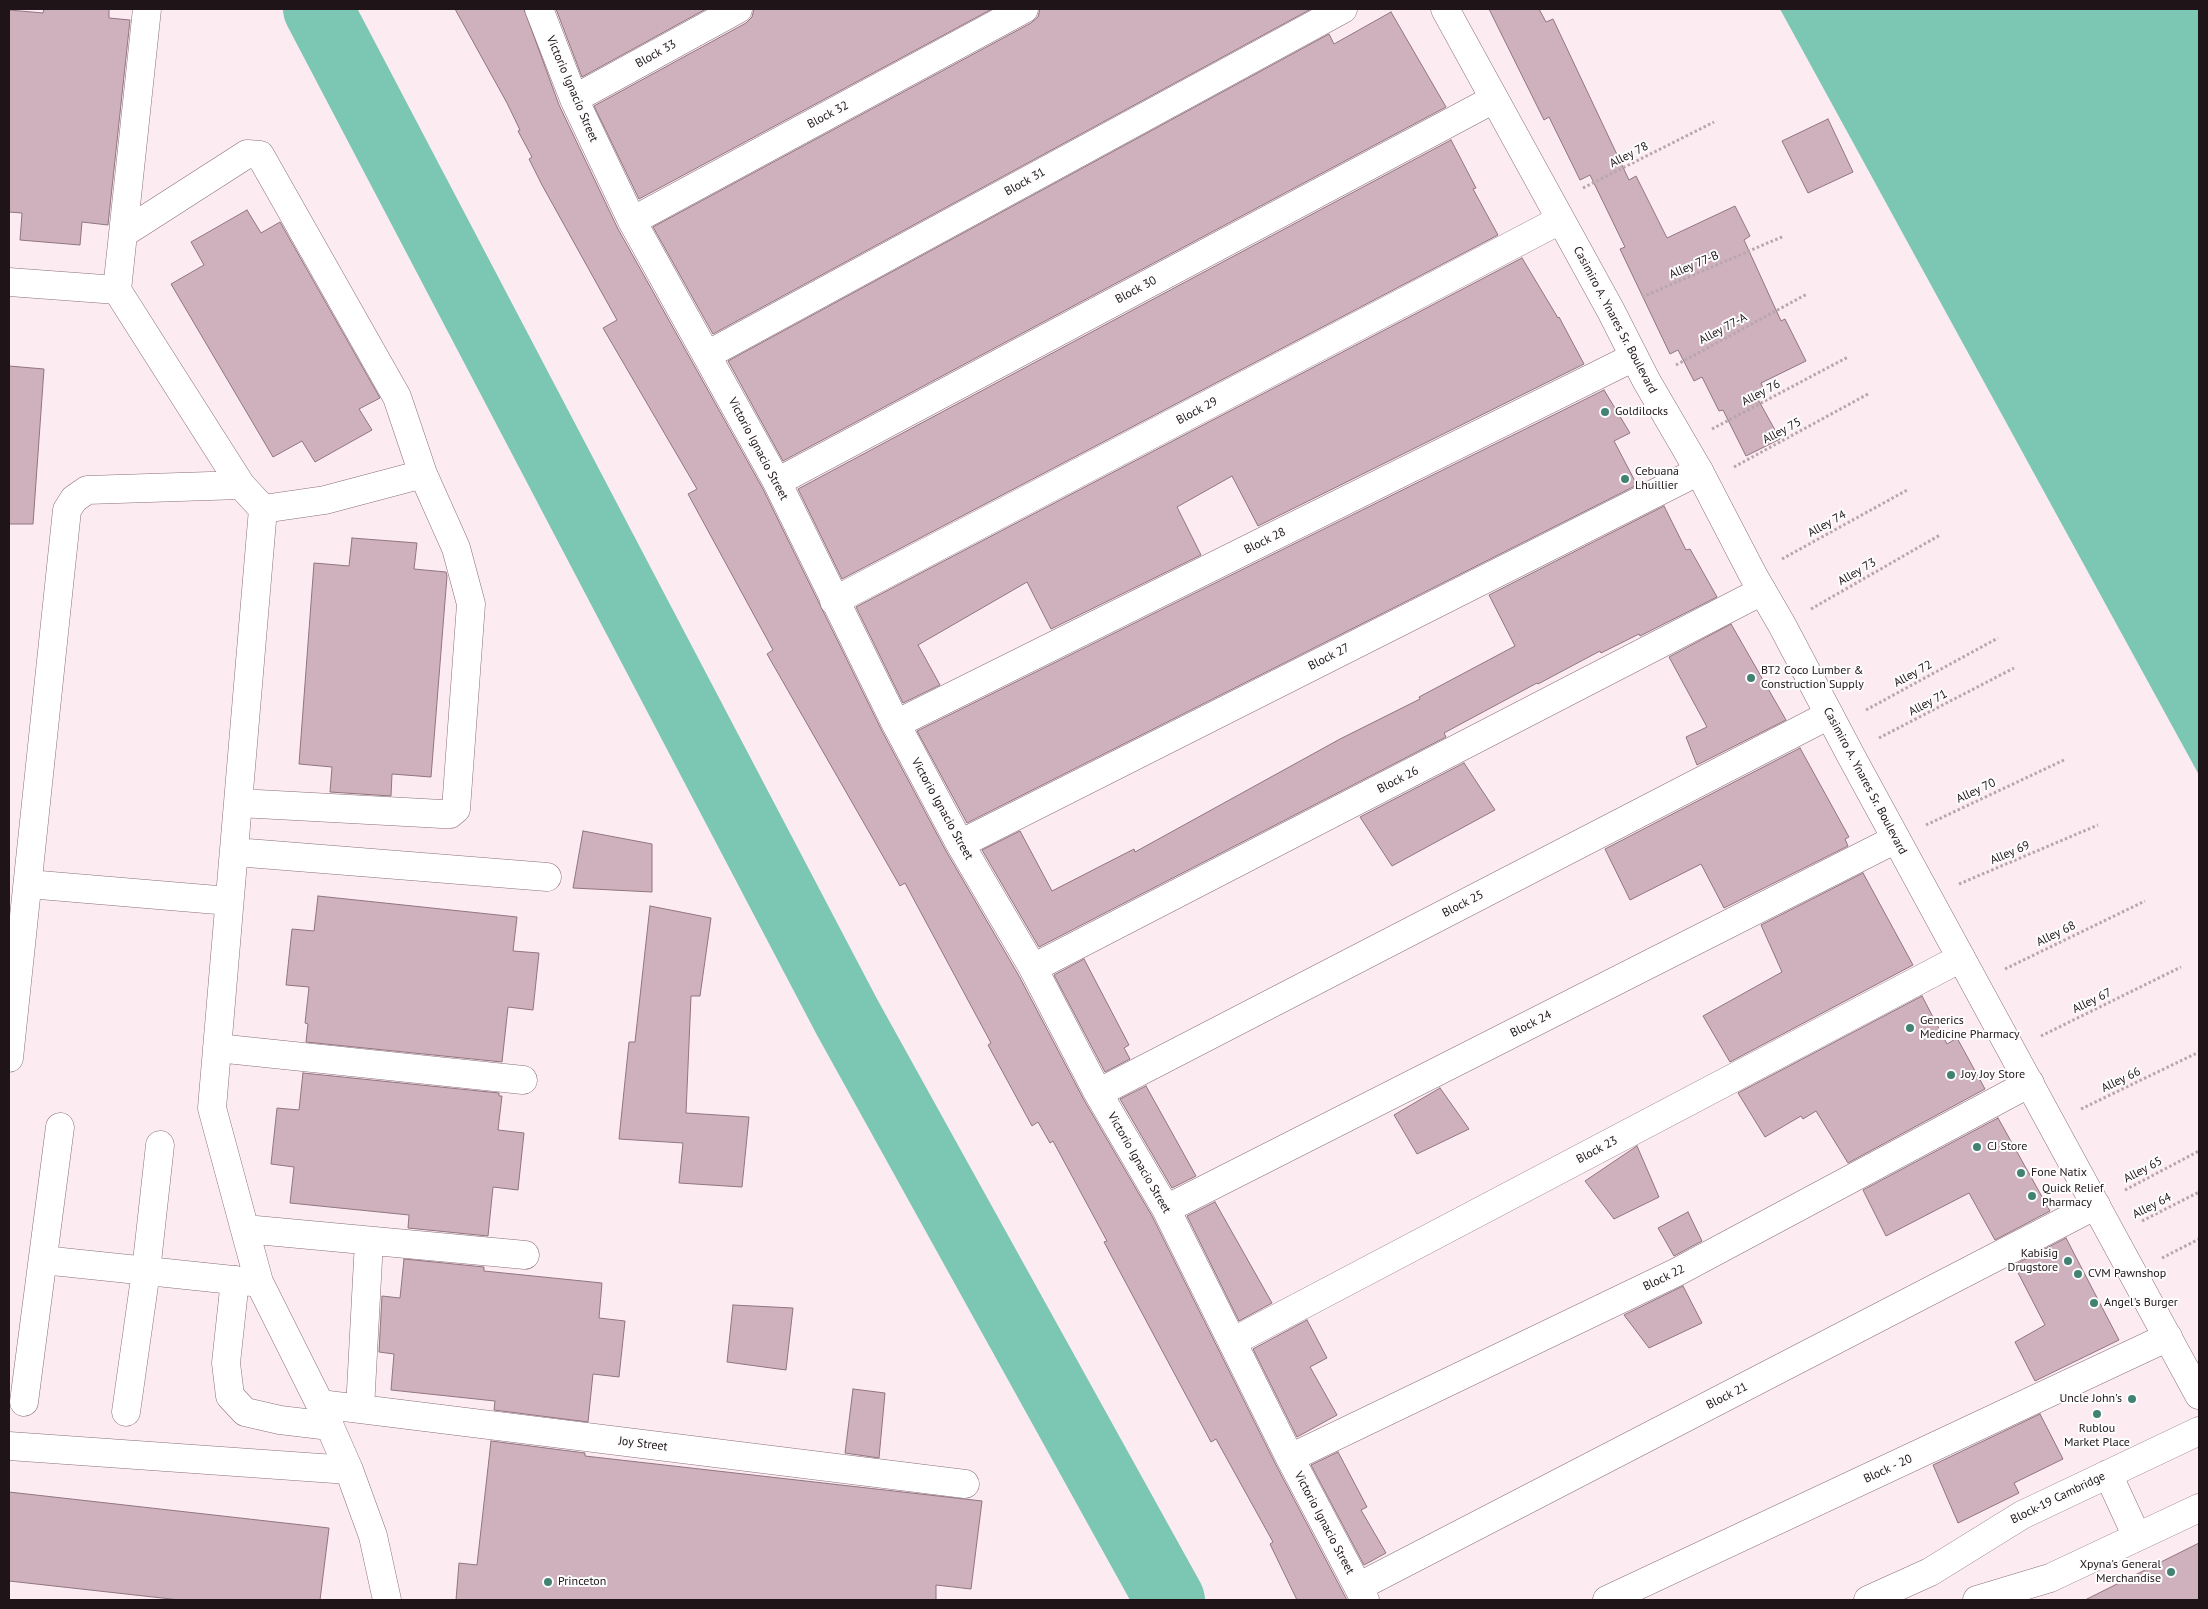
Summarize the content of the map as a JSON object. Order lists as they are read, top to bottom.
{
  "streets": {
    "street": [
      "Block 33",
      "Victorio Ignacio Street",
      "Block 32",
      "Block 31",
      "Block 30",
      "Casimiro A. Ynares Sr. Boulevard",
      "Block 29",
      "Block 28",
      "Block 27",
      "Block 26",
      "Block 25",
      "Block 24",
      "Block 23",
      "Block 22",
      "Block 21",
      "Joy Street",
      "Block - 20",
      "Block-19 Cambridge"
    ],
    "path": [
      "Alley 78",
      "Alley 77-B",
      "Alley 77-A",
      "Alley 76",
      "Alley 75",
      "Alley 74",
      "Alley 73",
      "Alley 72",
      "Alley 71",
      "Alley 70",
      "Alley 69",
      "Alley 68",
      "Alley 67",
      "Alley 66",
      "Alley 65",
      "Alley 64"
    ]
  },
  "crossings": [
    ["Block 33", "Victorio Ignacio Street"],
    ["Victorio Ignacio Street", "Block 32"],
    ["Victorio Ignacio Street", "Block 31"],
    ["Victorio Ignacio Street", "Block 30"],
    ["Victorio Ignacio Street", "Block 29"],
    ["Victorio Ignacio Street", "Block 28"],
    ["Victorio Ignacio Street", "Block 27"],
    ["Victorio Ignacio Street", "Block 26"],
    ["Victorio Ignacio Street", "Block 25"],
    ["Victorio Ignacio Street", "Block 24"],
    ["Victorio Ignacio Street", "Block 23"],
    ["Victorio Ignacio Street", "Block 22"],
    ["Victorio Ignacio Street", "Block 21"],
    ["Alley 78", "Casimiro A. Ynares Sr. Boulevard"],
    ["Alley 78", "Block 29"],
    ["Alley 77-B", "Casimiro A. Ynares Sr. Boulevard"],
    ["Block 30", "Casimiro A. Ynares Sr. Boulevard"],
    ["Casimiro A. Ynares Sr. Boulevard", "Alley 77-A"],
    ["Casimiro A. Ynares Sr. Boulevard", "Alley 76"],
    ["Casimiro A. Ynares Sr. Boulevard", "Block 29"],
    ["Casimiro A. Ynares Sr. Boulevard", "Alley 75"],
    ["Casimiro A. Ynares Sr. Boulevard", "Alley 74"],
    ["Casimiro A. Ynares Sr. Boulevard", "Block 28"],
    ["Casimiro A. Ynares Sr. Boulevard", "Alley 73"],
    ["Casimiro A. Ynares Sr. Boulevard", "Block 27"],
    ["Casimiro A. Ynares Sr. Boulevard", "Alley 72"],
    ["Casimiro A. Ynares Sr. Boulevard", "Alley 71"],
    ["Casimiro A. Ynares Sr. Boulevard", "Block 26"],
    ["Casimiro A. Ynares Sr. Boulevard", "Alley 70"],
    ["Casimiro A. Ynares Sr. Boulevard", "Alley 69"],
    ["Casimiro A. Ynares Sr. Boulevard", "Block 25"],
    ["Casimiro A. Ynares Sr. Boulevard", "Alley 68"],
    ["Casimiro A. Ynares Sr. Boulevard", "Alley 67"],
    ["Casimiro A. Ynares Sr. Boulevard", "Block 24"],
    ["Casimiro A. Ynares Sr. Boulevard", "Alley 66"],
    ["Casimiro A. Ynares Sr. Boulevard", "Block 23"],
    ["Casimiro A. Ynares Sr. Boulevard", "Alley 65"],
    ["Casimiro A. Ynares Sr. Boulevard", "Alley 64"],
    ["Casimiro A. Ynares Sr. Boulevard", "Block 22"],
    ["Casimiro A. Ynares Sr. Boulevard", "Block 21"],
    ["Casimiro A. Ynares Sr. Boulevard", "Block - 20"],
    ["Alley 77-A", "Block 28"],
    ["Alley 75", "Block 27"],
    ["Alley 74", "Block 26"],
    ["Alley 72", "Block 25"],
    ["Alley 70", "Block 24"],
    ["Alley 65", "Block 21"]
  ],
  "places": [
    "Goldilocks",
    "Cebuana Lhuillier",
    "BT2 Coco Lumber & Construction Supply",
    "Generics Medicine Pharmacy",
    "Joy Joy Store",
    "CJ Store",
    "Fone Natix",
    "Quick Relief Pharmacy",
    "Kabisig Drugstore",
    "CVM Pawnshop",
    "Angel's Burger",
    "Uncle John's",
    "Rublou Market Place",
    "Xpyna's General Merchandise",
    "Princeton"
  ]
}
